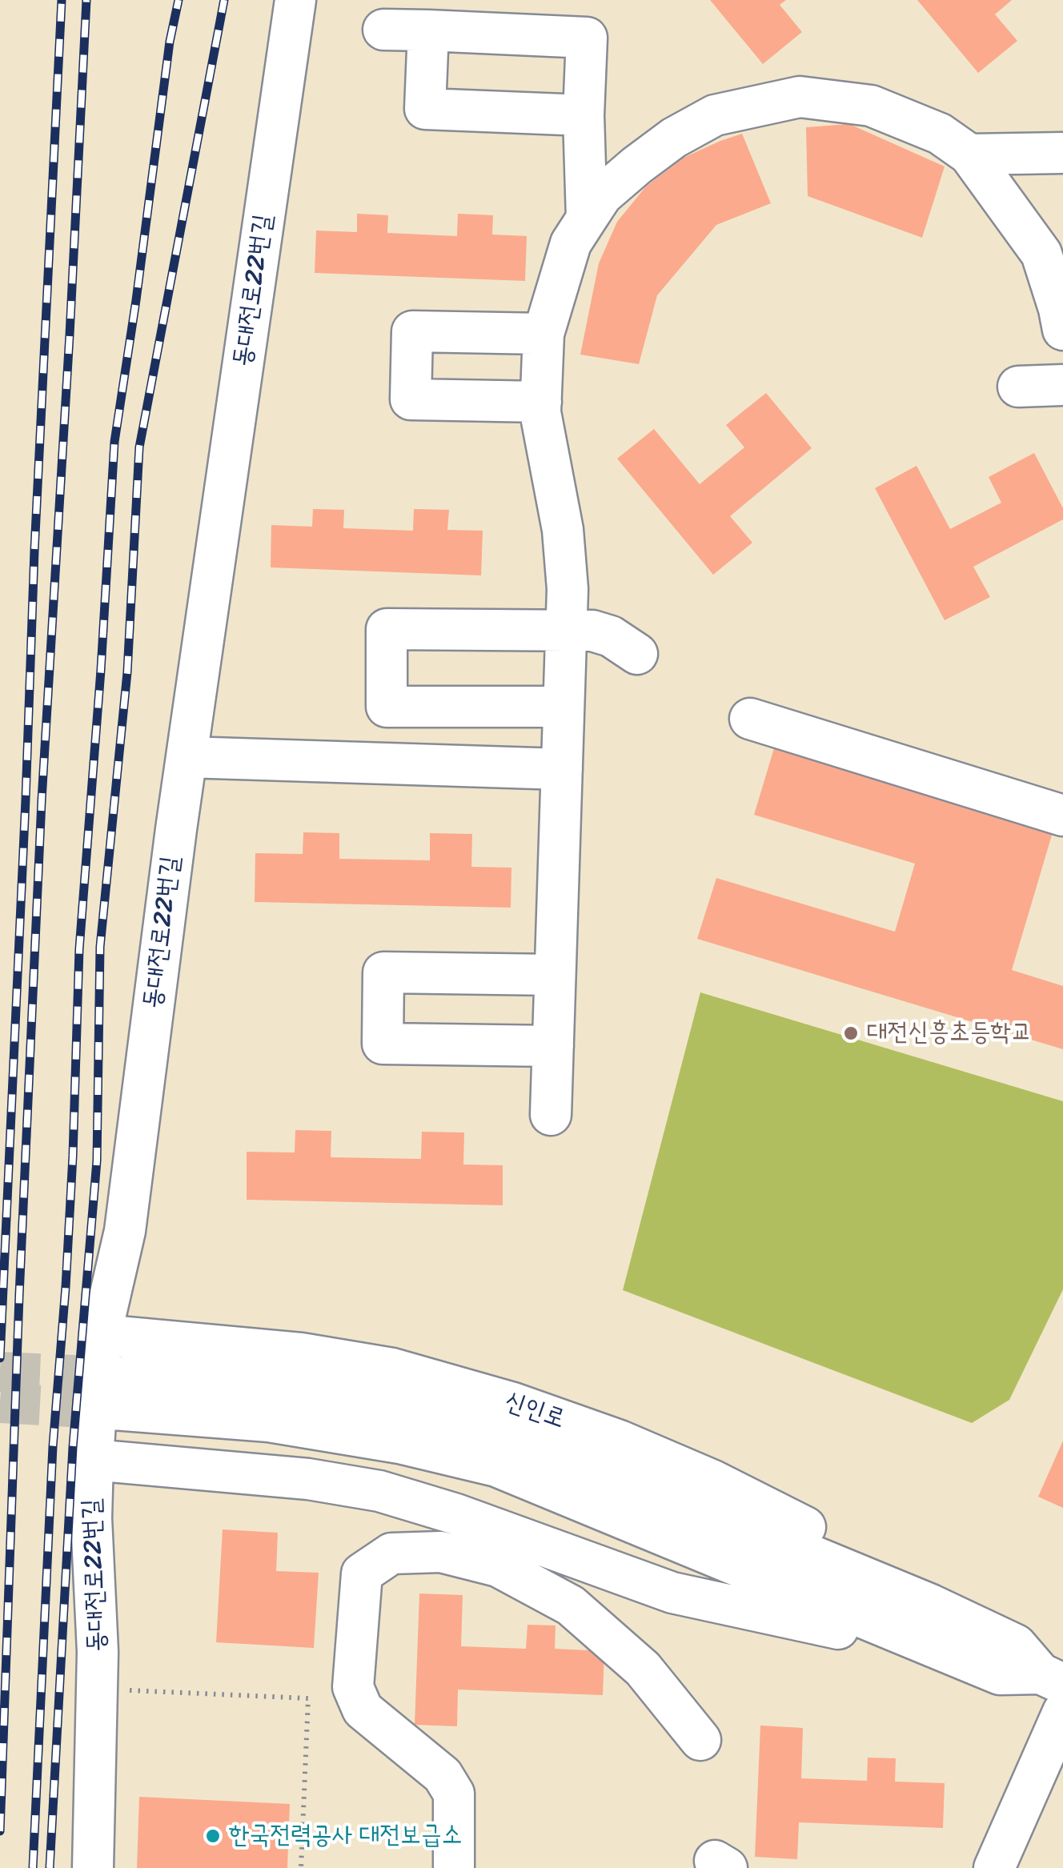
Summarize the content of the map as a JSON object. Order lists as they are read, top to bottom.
{
  "streets": {
    "street": ["동대전로22번길", "신인로"]
  },
  "crossings": [
    ["동대전로22번길", "신인로"]
  ],
  "places": ["대전신흥초등학교", "한국전력공사 대전보급소"]
}
